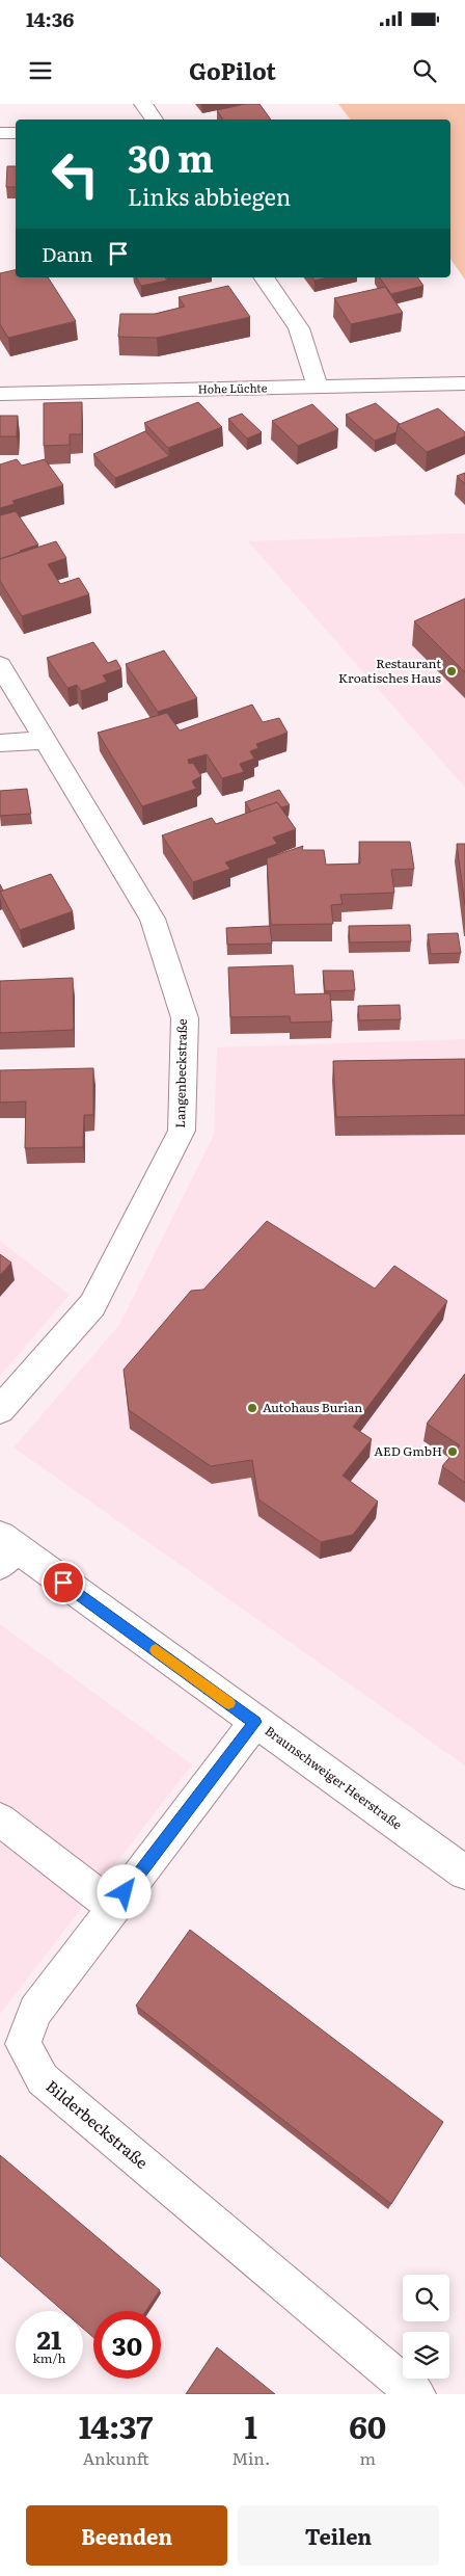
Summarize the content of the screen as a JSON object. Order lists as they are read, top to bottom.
{
  "streets": {
    "street": [
      "Hohe Lüchte",
      "Langenbeckstraße",
      "Braunschweiger Heerstraße",
      "Bilderbeckstraße"
    ]
  },
  "crossings": [
    ["Braunschweiger Heerstraße", "Bilderbeckstraße"]
  ],
  "places": ["Restaurant Kroatisches Haus", "Autohaus Burian", "AED GmbH"],
  "page": {
    "status": "14:36",
    "header": "GoPilot",
    "turn": ["30 m", "Links abbiegen"],
    "then": "Dann",
    "speed": "21 km/h",
    "limit": "30",
    "eta": [
      "14:37",
      "Ankunft",
      "1",
      "Min.",
      "60",
      "m"
    ],
    "buttons": ["Beenden", "Teilen"]
  }
}
